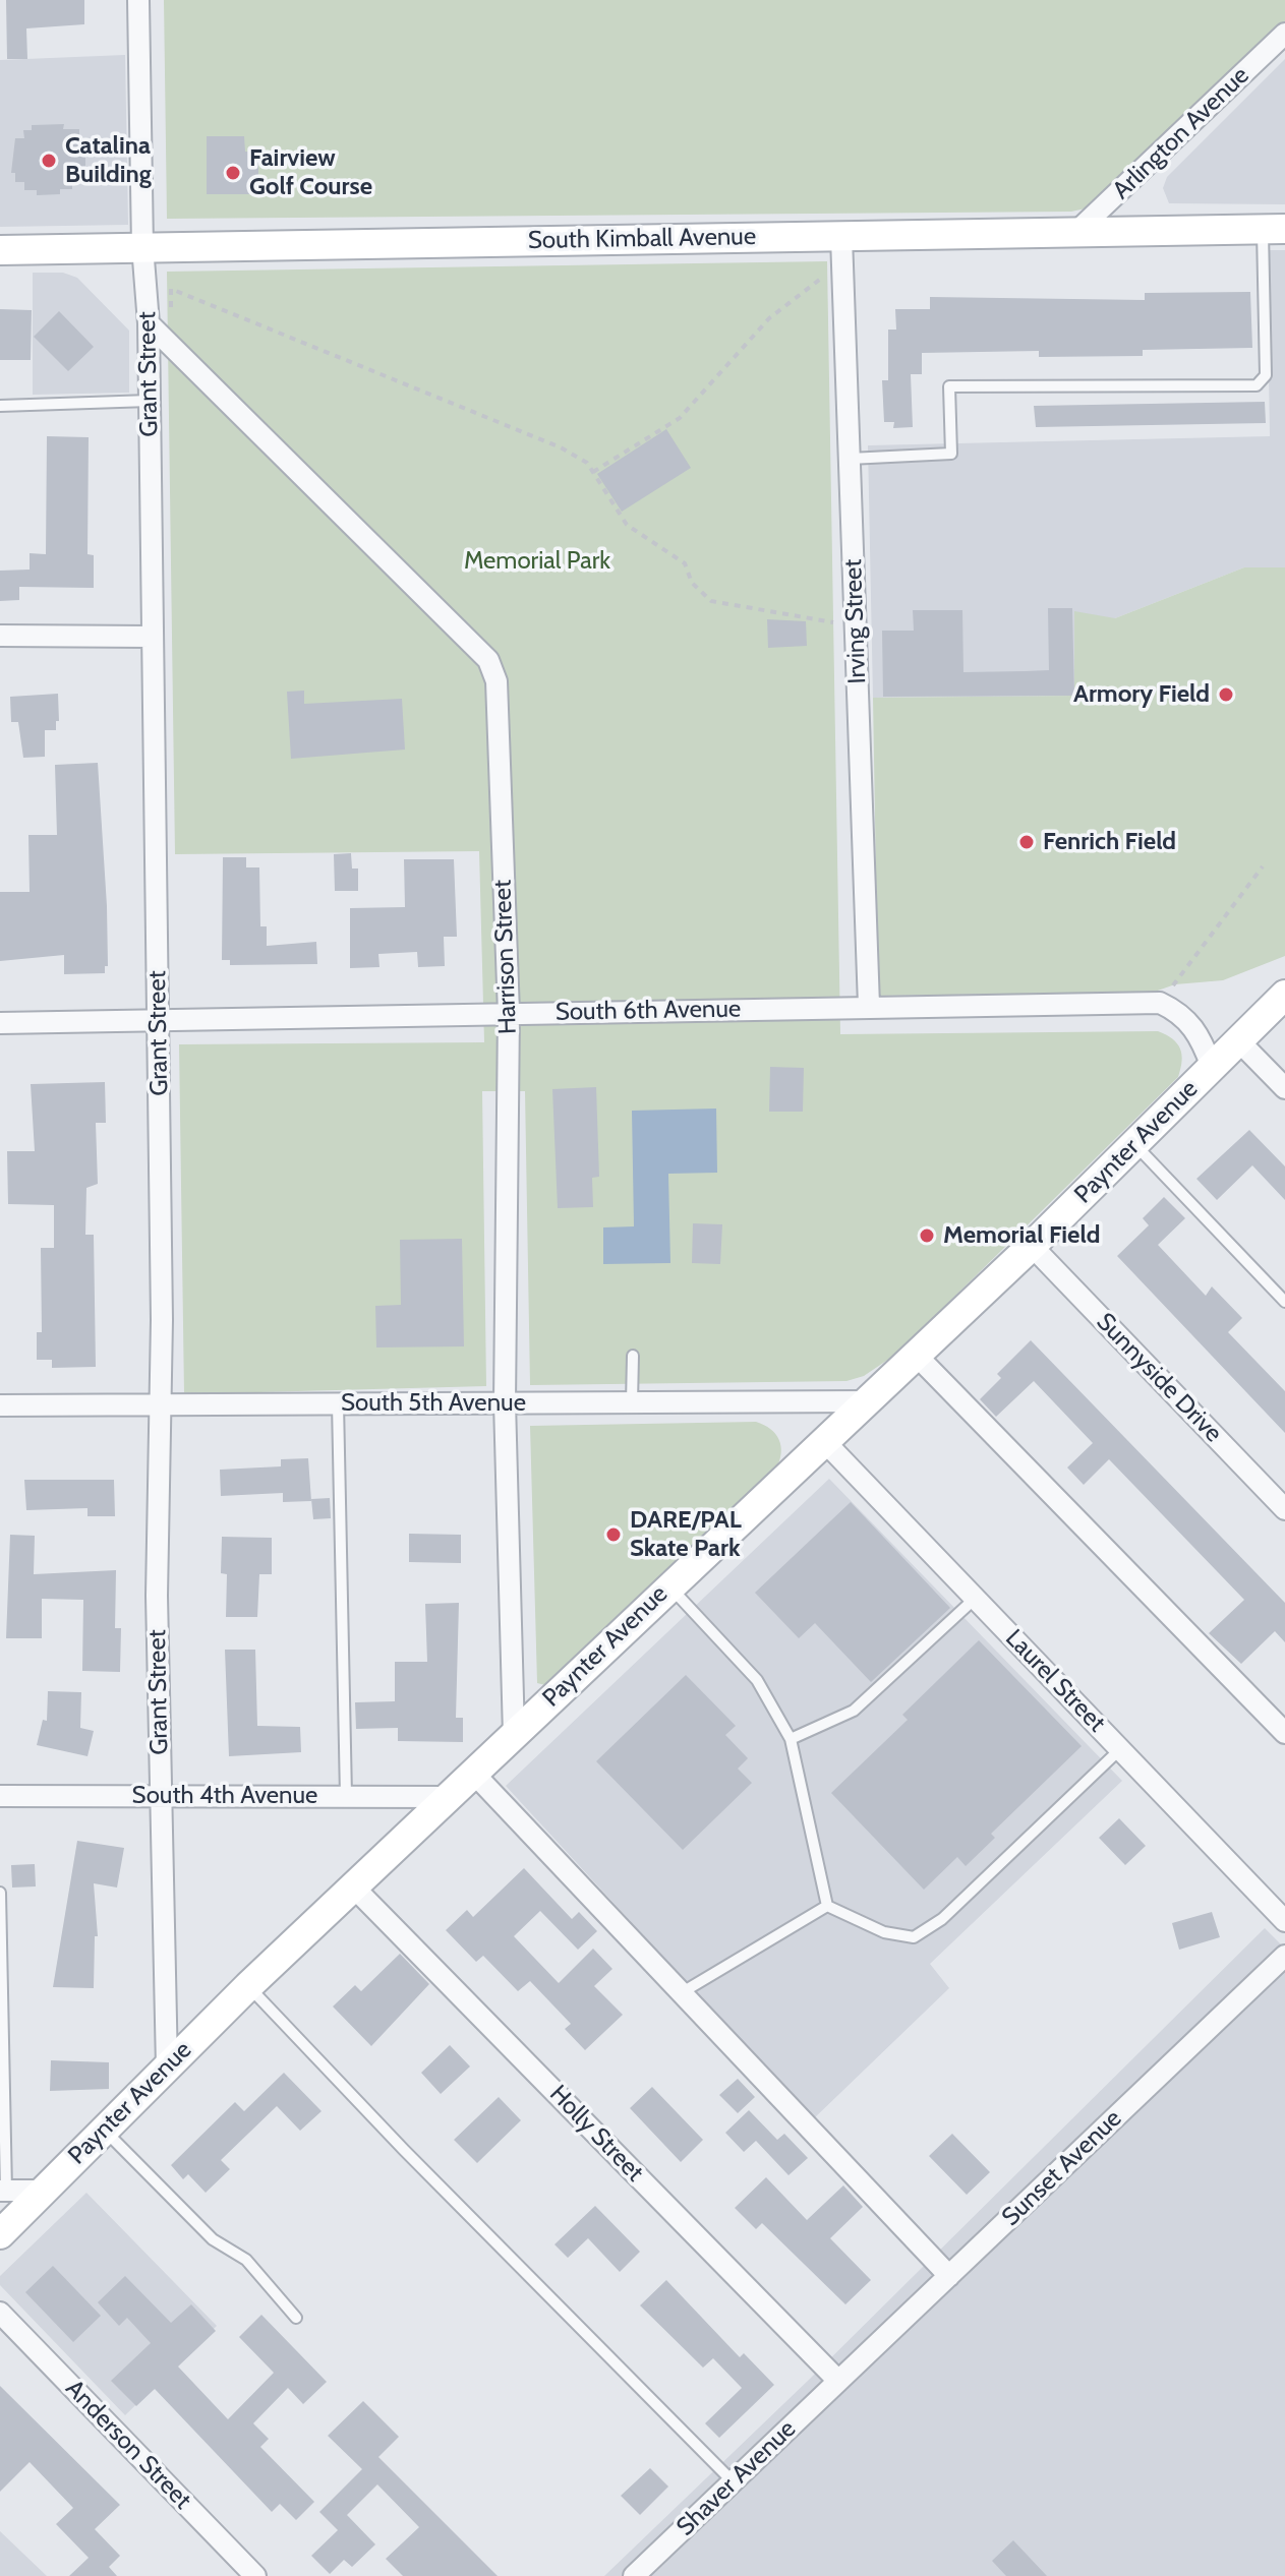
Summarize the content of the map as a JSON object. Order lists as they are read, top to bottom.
{
  "streets": {
    "street": [
      "Arlington Avenue",
      "South Kimball Avenue",
      "Grant Street",
      "Irving Street",
      "Harrison Street",
      "South 6th Avenue",
      "Paynter Avenue",
      "Sunnyside Drive",
      "South 5th Avenue",
      "Laurel Street",
      "South 4th Avenue",
      "Holly Street",
      "Sunset Avenue",
      "Anderson Street",
      "Shaver Avenue"
    ]
  },
  "crossings": [
    ["Arlington Avenue", "South Kimball Avenue"],
    ["South Kimball Avenue", "Grant Street"],
    ["South Kimball Avenue", "Irving Street"],
    ["Grant Street", "Harrison Street"],
    ["Grant Street", "South 6th Avenue"],
    ["Grant Street", "Paynter Avenue"],
    ["Grant Street", "South 5th Avenue"],
    ["Grant Street", "South 4th Avenue"],
    ["Irving Street", "South 6th Avenue"],
    ["Harrison Street", "South 6th Avenue"],
    ["Harrison Street", "Paynter Avenue"],
    ["Harrison Street", "South 5th Avenue"],
    ["Paynter Avenue", "Sunnyside Drive"],
    ["Paynter Avenue", "South 5th Avenue"],
    ["Paynter Avenue", "Laurel Street"],
    ["Paynter Avenue", "South 4th Avenue"],
    ["Paynter Avenue", "Holly Street"],
    ["Holly Street", "Sunset Avenue"],
    ["Holly Street", "Shaver Avenue"],
    ["Sunset Avenue", "Shaver Avenue"]
  ],
  "parks": ["Memorial Park"],
  "places": [
    "Catalina Building",
    "Fairview Golf Course",
    "Armory Field",
    "Fenrich Field",
    "Memorial Field",
    "DARE/PAL Skate Park"
  ]
}
